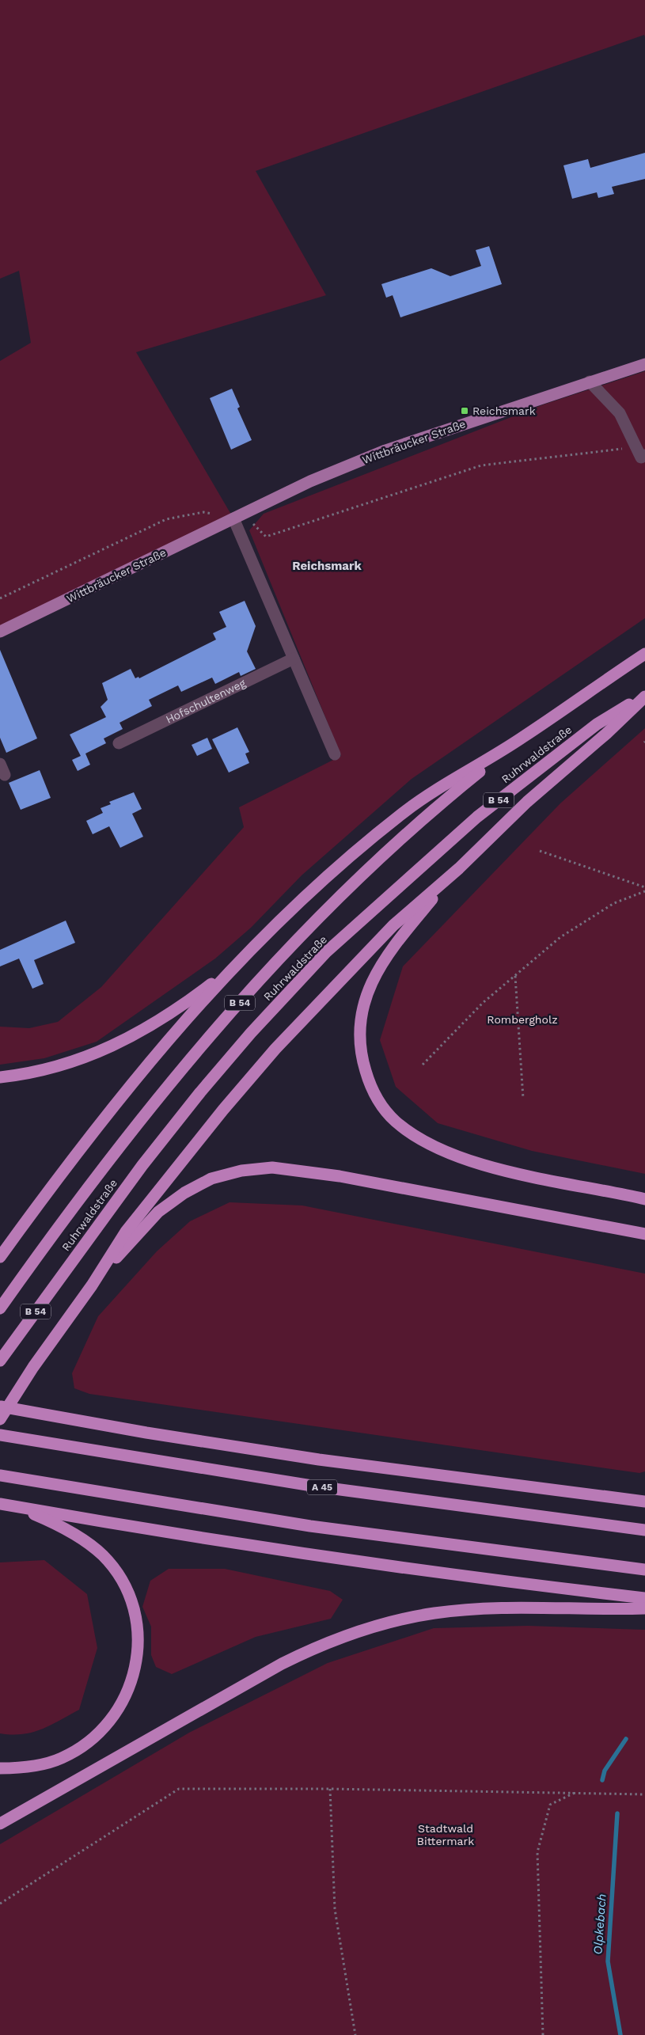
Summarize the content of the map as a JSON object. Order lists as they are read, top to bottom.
{
  "streets": {
    "highway": ["Ruhrwaldstraße", "B 54", "A 45"],
    "main road": ["Wittbräucker Straße"],
    "street": ["Hofschultenweg"]
  },
  "crossings": [
    ["Ruhrwaldstraße", "B 54"]
  ],
  "districts": ["Reichsmark"],
  "water": ["Olpkebach"],
  "parks": ["Rombergholz", "Stadtwald Bittermark"],
  "places": {
    "transit": ["Reichsmark"]
  }
}
